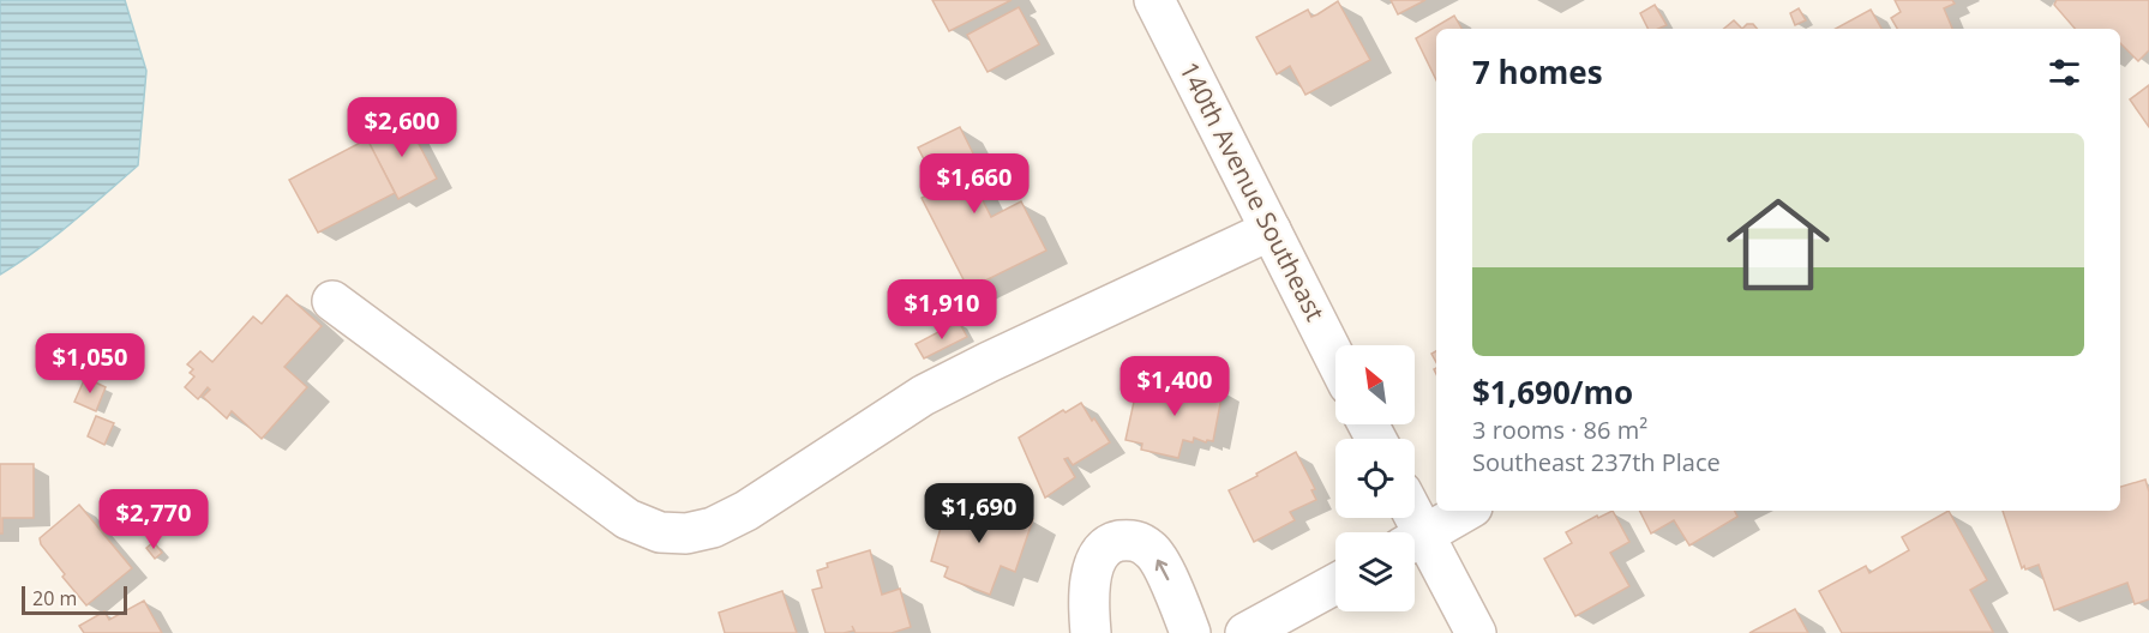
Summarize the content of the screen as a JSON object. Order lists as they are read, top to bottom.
{
  "streets": {
    "street": ["140th Avenue Southeast"]
  },
  "scale_bar": "20 m",
  "north": "top left",
  "page": {
    "heading": "7 homes",
    "price": [
      "$2,600",
      "$1,660",
      "$1,910",
      "$1,050",
      "$1,400",
      "$1,690",
      "$2,770"
    ],
    "list": [
      {
        "name": "$1,690/mo",
        "note": "3 rooms · 86 m² · Southeast 237th Place"
      }
    ],
    "scale": "20 m"
  }
}
